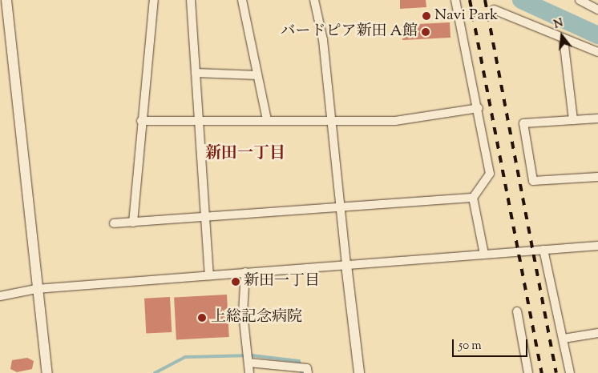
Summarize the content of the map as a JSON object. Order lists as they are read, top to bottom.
{
  "districts": ["新田一丁目"],
  "places": [
    "Navi Park",
    "バードピア新田 A館",
    "新田一丁目",
    "上総記念病院"
  ],
  "scale_bar": "50 m",
  "north": "top"
}
